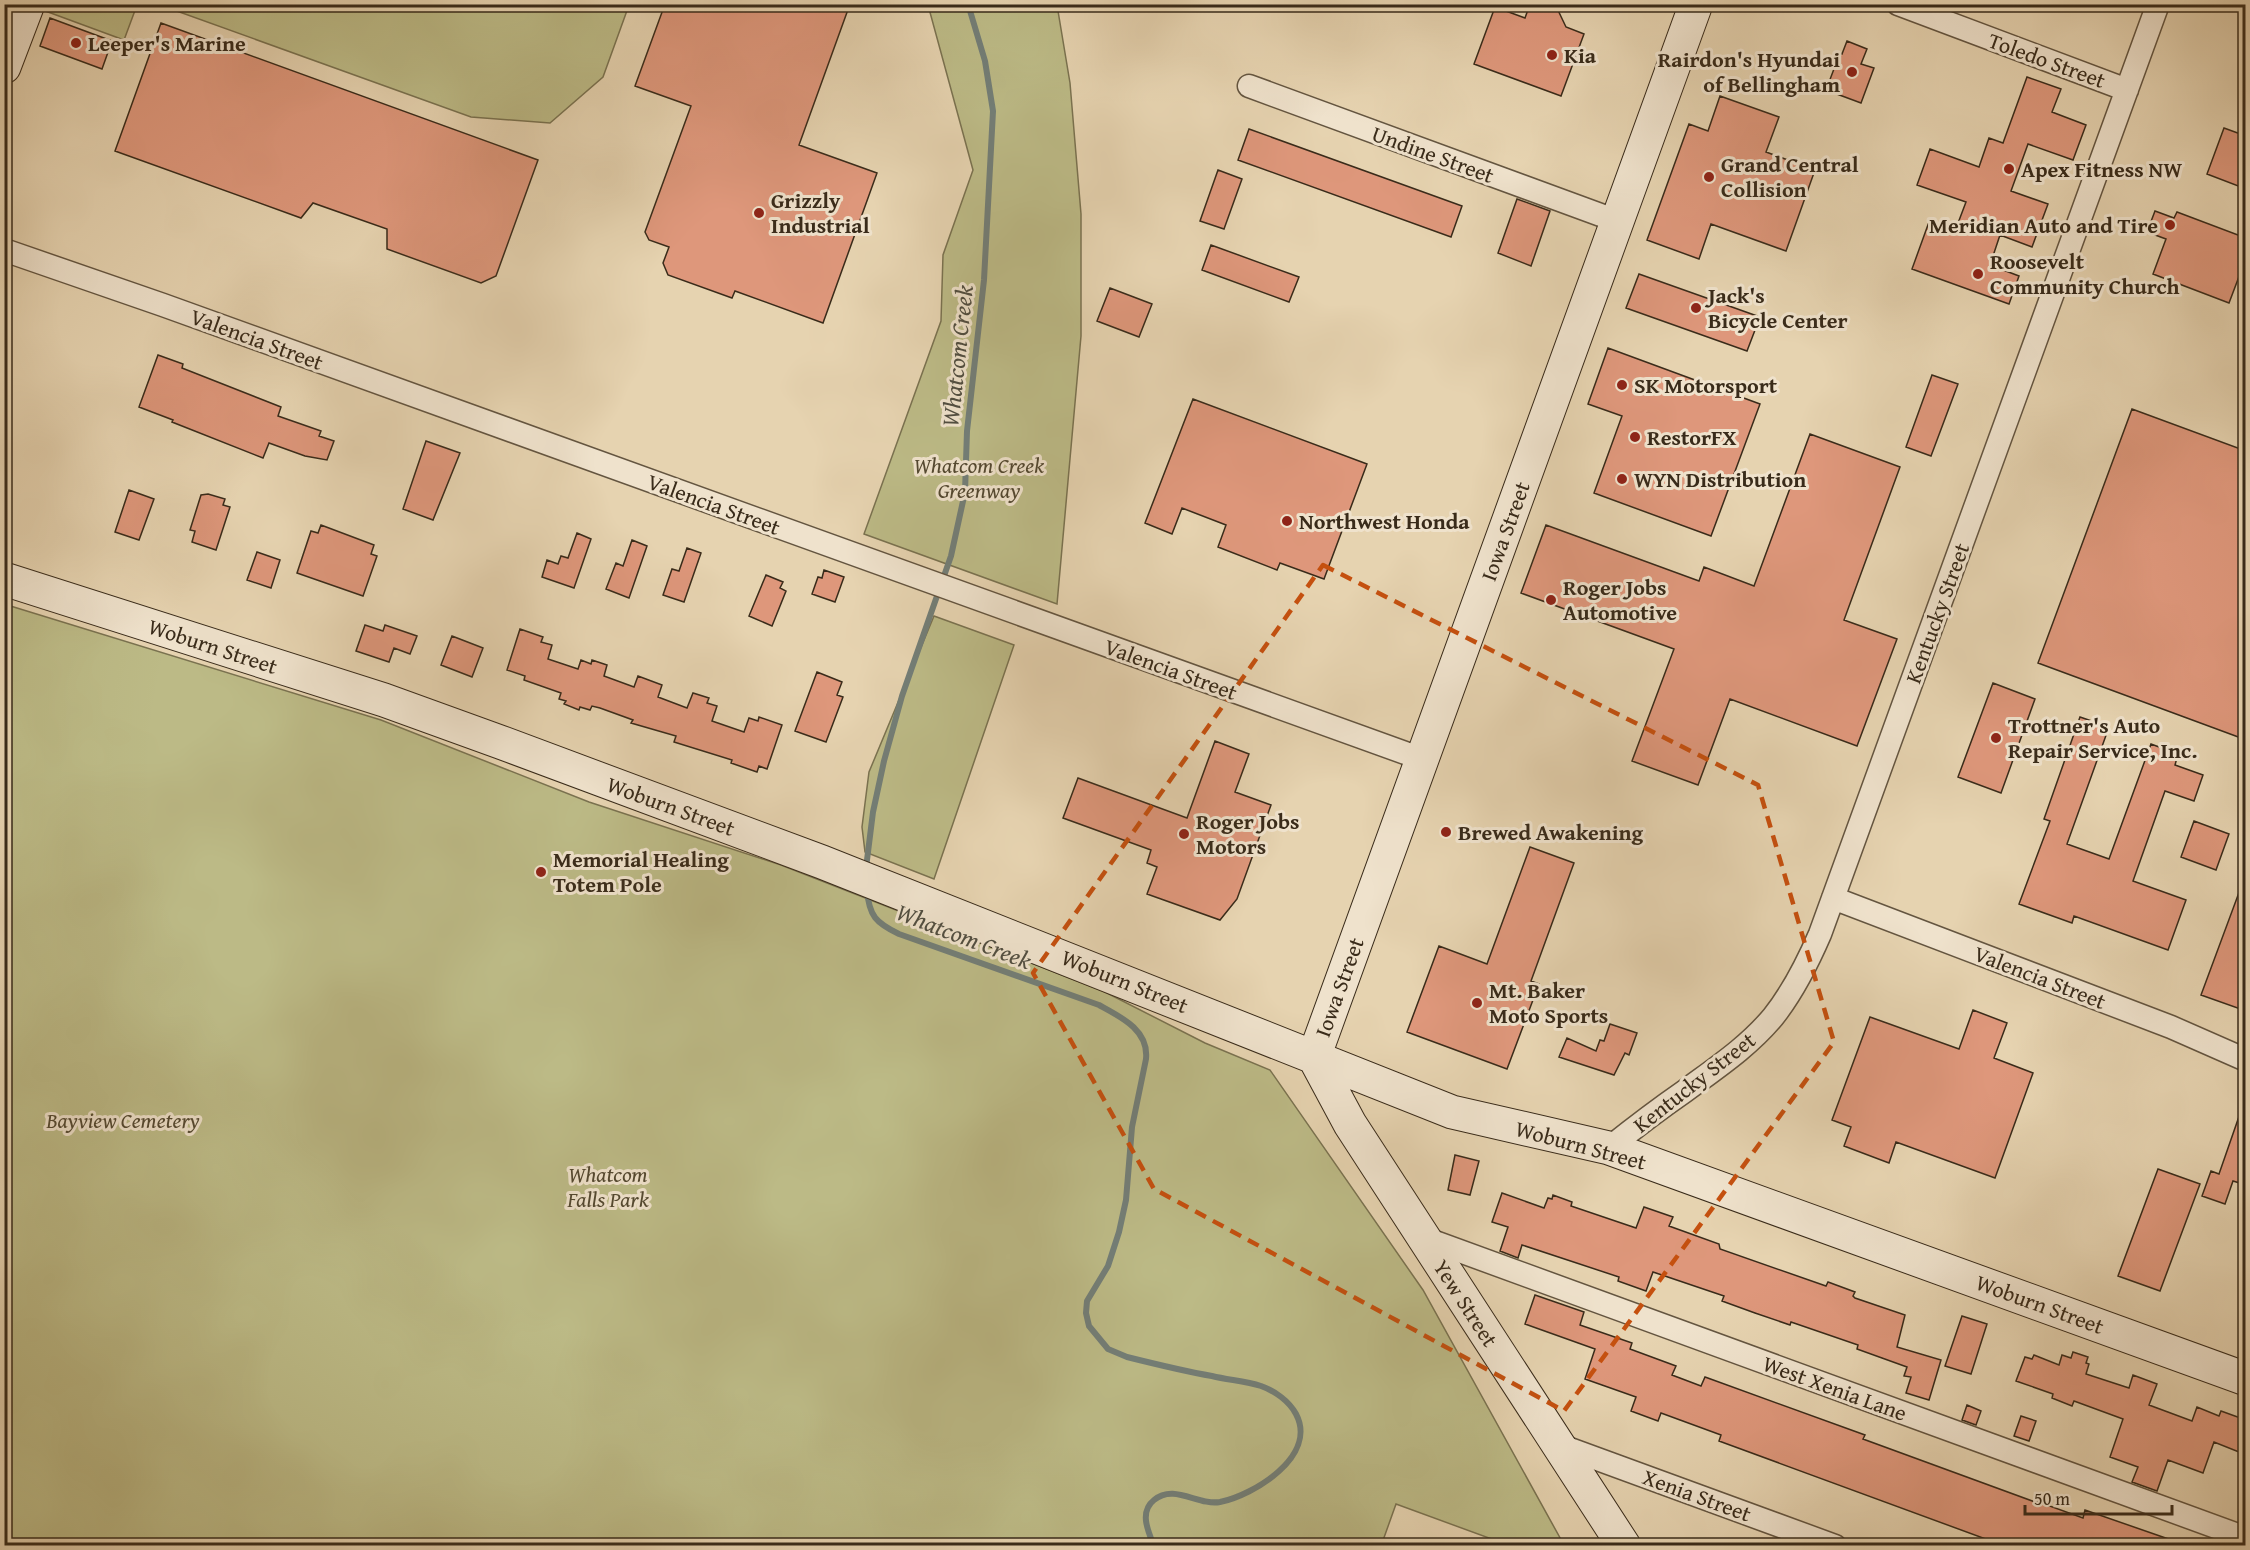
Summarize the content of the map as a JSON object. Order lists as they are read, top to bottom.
{
  "streets": {
    "main road": ["Iowa Street", "Woburn Street", "Yew Street"],
    "street": [
      "Toledo Street",
      "Undine Street",
      "Valencia Street",
      "Kentucky Street",
      "West Xenia Lane",
      "Xenia Street"
    ]
  },
  "crossings": [
    ["Toledo Street", "Kentucky Street"],
    ["Undine Street", "Iowa Street"],
    ["Valencia Street", "Iowa Street"],
    ["Valencia Street", "Kentucky Street"],
    ["Iowa Street", "Woburn Street"],
    ["Iowa Street", "Yew Street"],
    ["Kentucky Street", "Woburn Street"],
    ["Woburn Street", "Yew Street"],
    ["Yew Street", "West Xenia Lane"],
    ["Yew Street", "Xenia Street"]
  ],
  "water": ["Whatcom Creek"],
  "parks": ["Whatcom Creek Greenway", "Bayview Cemetery", "Whatcom Falls Park"],
  "places": [
    "Leeper's Marine",
    "Kia",
    "Rairdon's Hyundai of Bellingham",
    "Apex Fitness NW",
    "Grand Central Collision",
    "Grizzly Industrial",
    "Meridian Auto and Tire",
    "Roosevelt Community Church",
    "Jack's Bicycle Center",
    "SK Motorsport",
    "RestorFX",
    "WYN Distribution",
    "Northwest Honda",
    "Roger Jobs Automotive",
    "Trottner's Auto Repair Service, Inc.",
    "Brewed Awakening",
    "Roger Jobs Motors",
    "Memorial Healing Totem Pole",
    "Mt. Baker Moto Sports"
  ],
  "scale_bar": "50 m"
}
